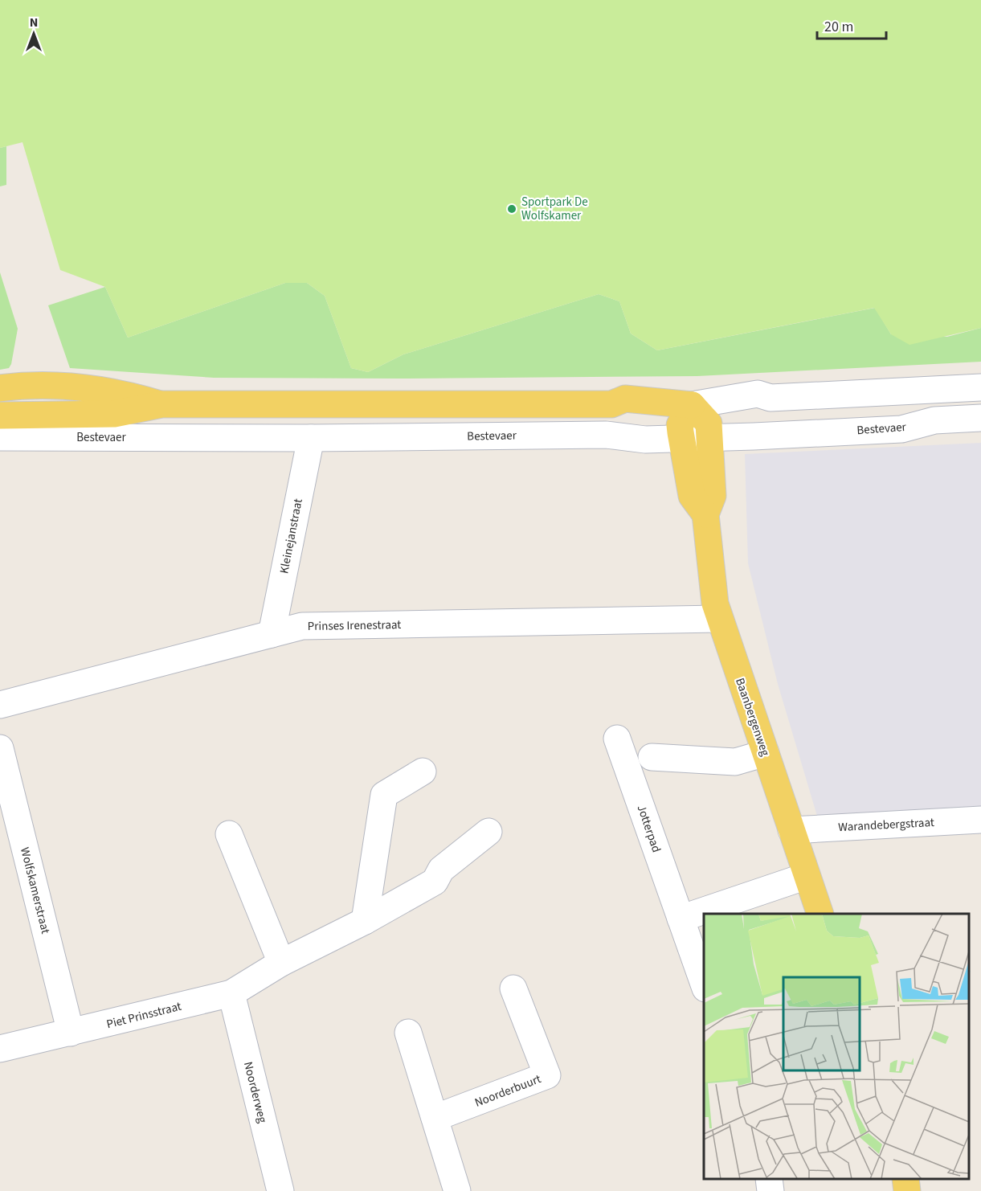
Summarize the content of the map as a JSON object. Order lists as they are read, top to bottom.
{
  "streets": {
    "main road": ["Bestevaer", "Baanbergenweg"],
    "street": [
      "Kleinejanstraat",
      "Prinses Irenestraat",
      "Warandebergstraat",
      "Jotterpad",
      "Wolfskamerstraat",
      "Piet Prinsstraat",
      "Noorderbuurt",
      "Noorderweg"
    ]
  },
  "crossings": [
    ["Bestevaer", "Kleinejanstraat"],
    ["Bestevaer", "Baanbergenweg"],
    ["Kleinejanstraat", "Prinses Irenestraat"],
    ["Prinses Irenestraat", "Baanbergenweg"],
    ["Baanbergenweg", "Warandebergstraat"],
    ["Wolfskamerstraat", "Piet Prinsstraat"],
    ["Piet Prinsstraat", "Noorderweg"]
  ],
  "places": ["Sportpark De Wolfskamer"],
  "scale_bar": "20 m",
  "north": "top"
}
